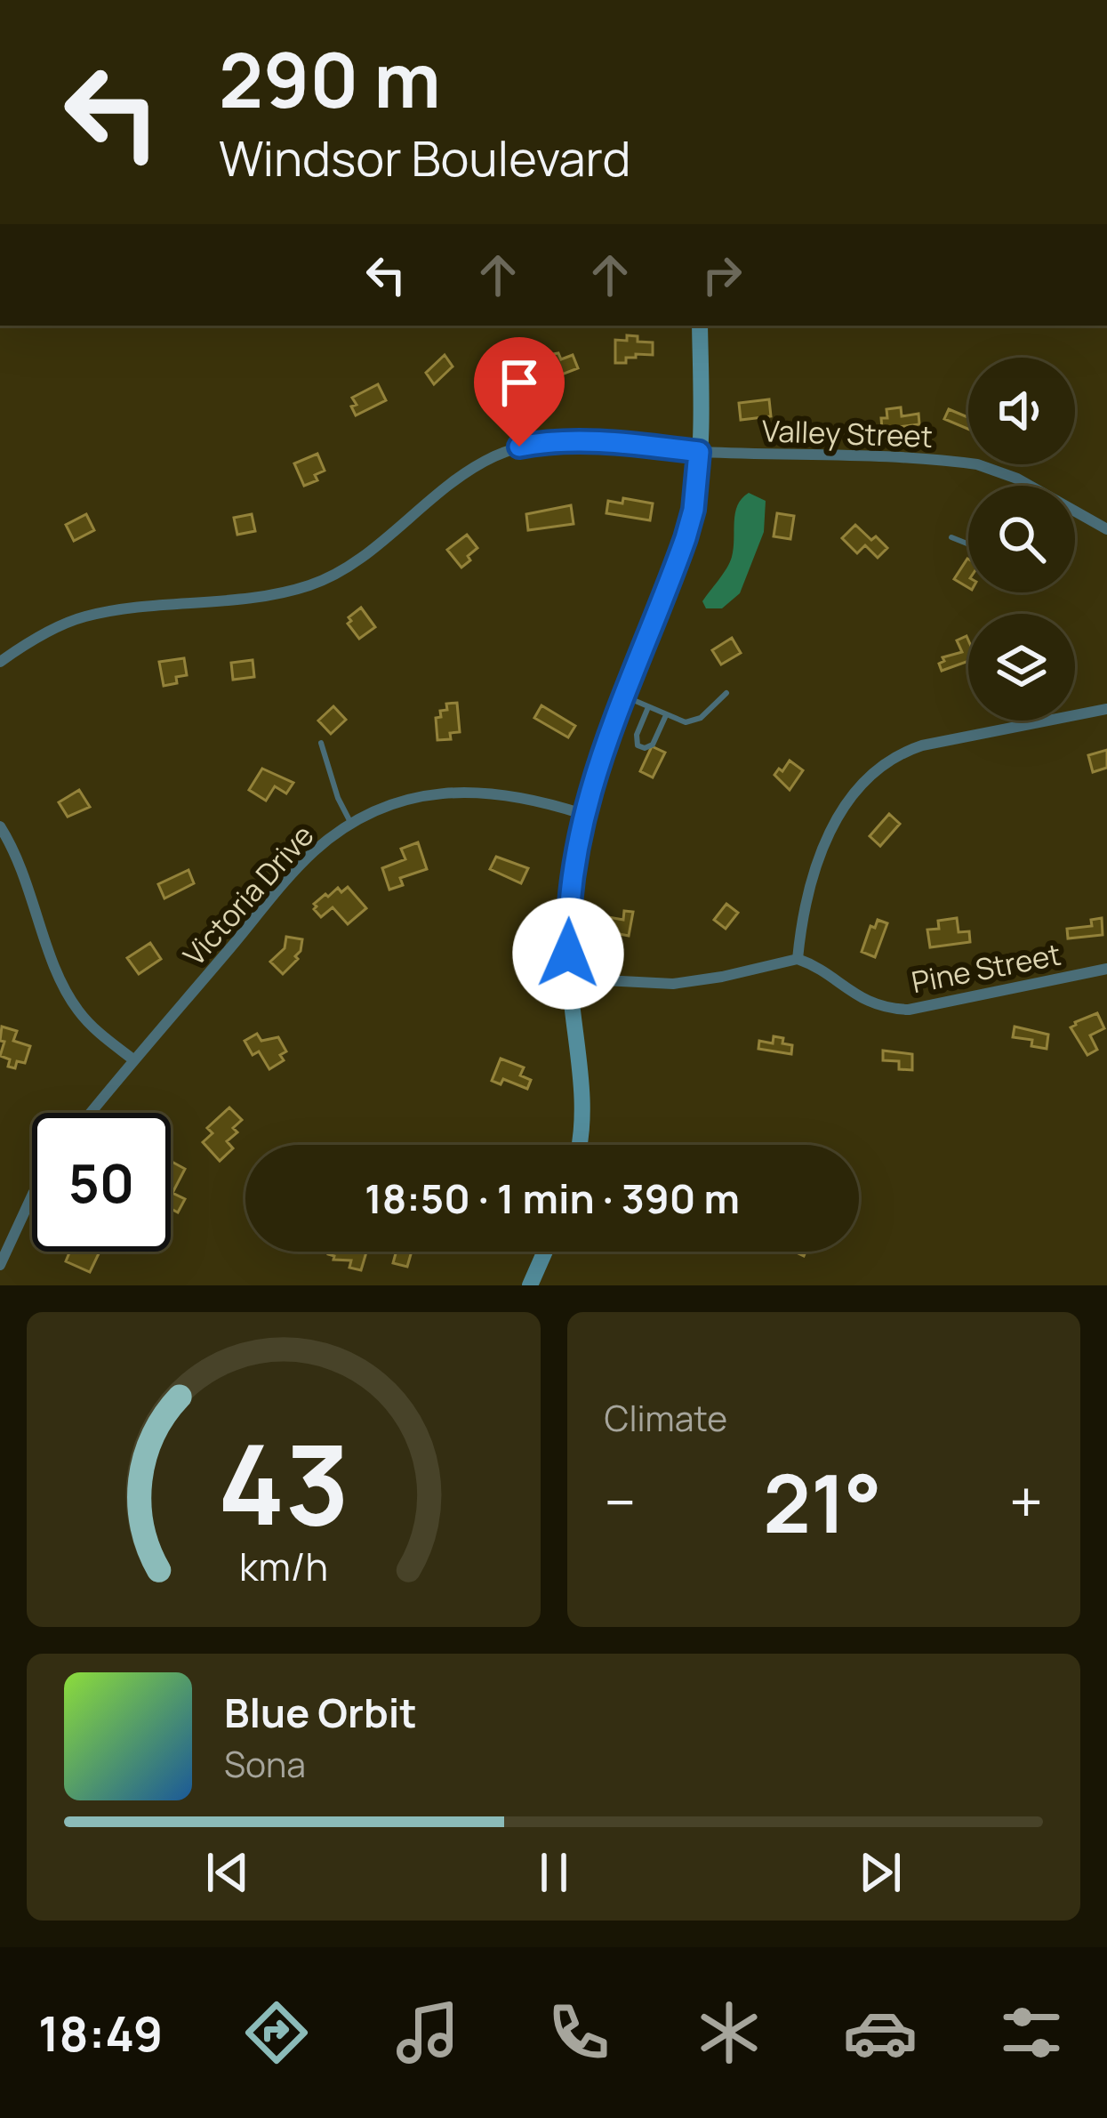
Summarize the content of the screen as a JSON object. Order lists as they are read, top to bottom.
{
  "streets": {
    "street": ["Valley Street", "Victoria Drive", "Pine Street"]
  },
  "page": {
    "turn": ["290 m", "Windsor Boulevard"],
    "limit": "50",
    "trip": "18:50 · 1 min · 390 m",
    "tile": "Climate",
    "heat": ["−", "21°", "+"],
    "song": ["Blue Orbit", "Sona"],
    "tabs": "18:49",
    "gauge": ["43", "km/h"]
  }
}
